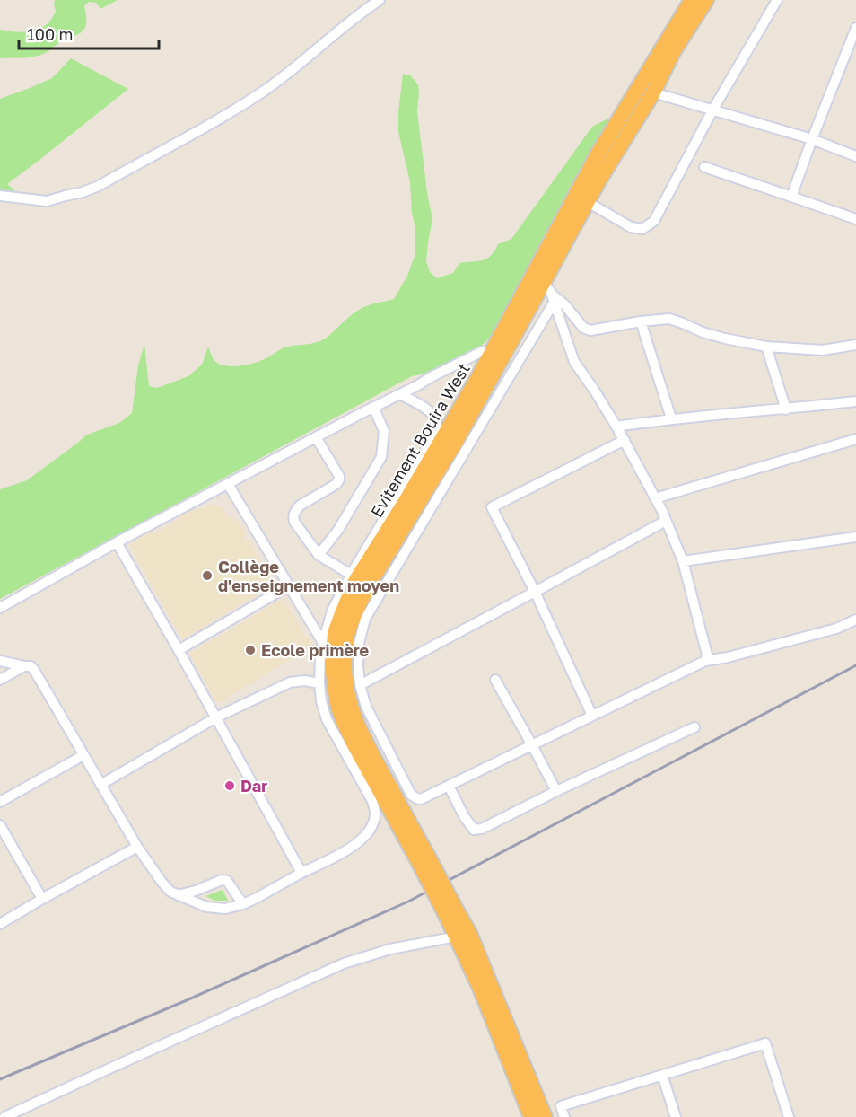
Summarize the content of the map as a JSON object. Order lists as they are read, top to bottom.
{
  "streets": {
    "highway": ["Evitement Bouira West"]
  },
  "places": ["Collège d'enseignement moyen", "Ecole primère", "Dar"],
  "scale_bar": "100 m"
}
